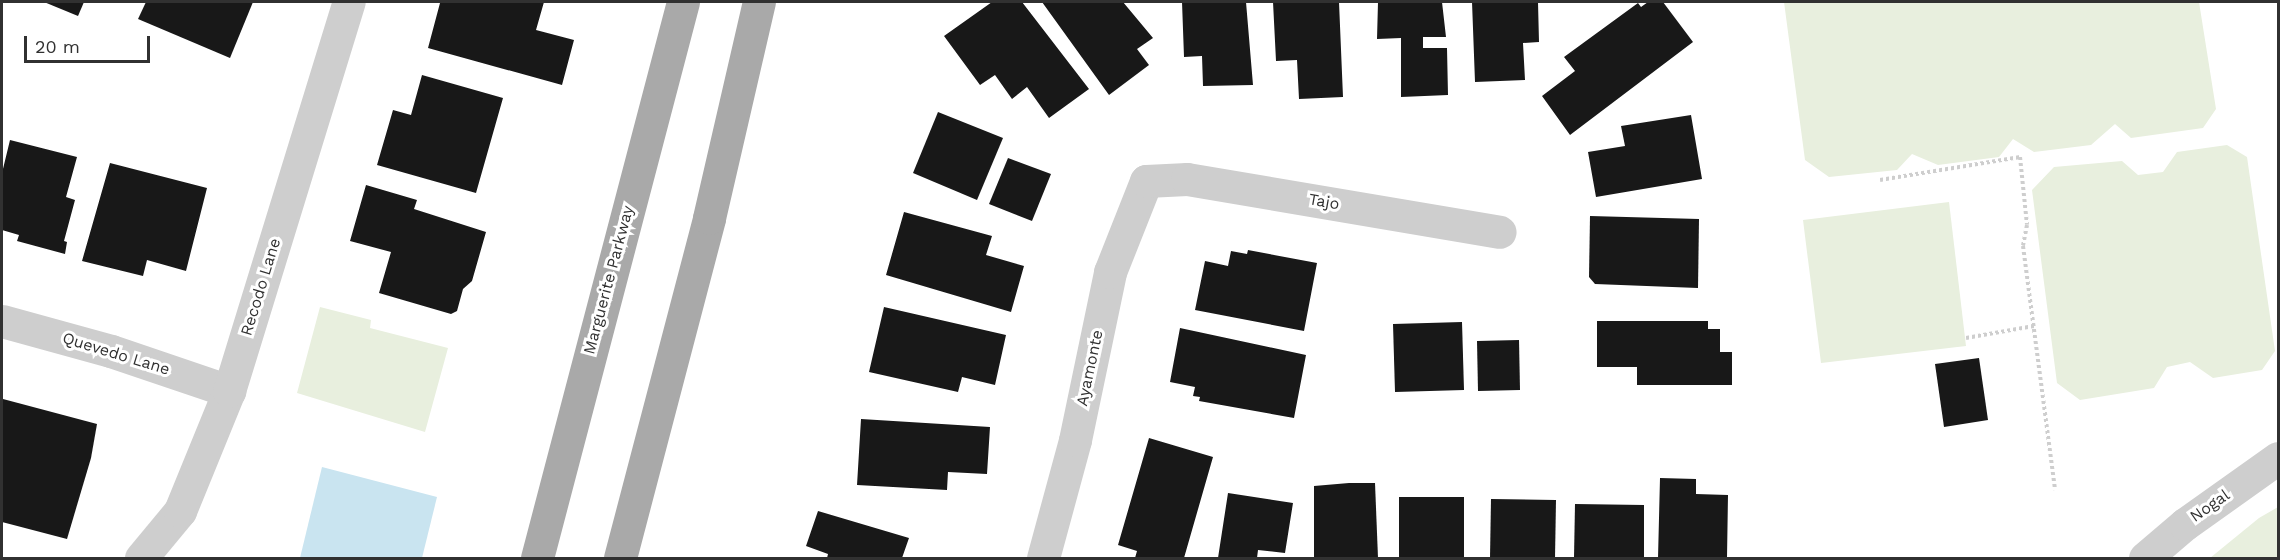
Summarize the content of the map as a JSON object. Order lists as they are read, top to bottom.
{
  "streets": {
    "main road": ["Marguerite Parkway"],
    "street": [
      "Tajo",
      "Recodo Lane",
      "Quevedo Lane",
      "Ayamonte",
      "Nogal"
    ]
  },
  "crossings": [
    ["Tajo", "Ayamonte"],
    ["Recodo Lane", "Quevedo Lane"]
  ],
  "scale_bar": "20 m"
}
